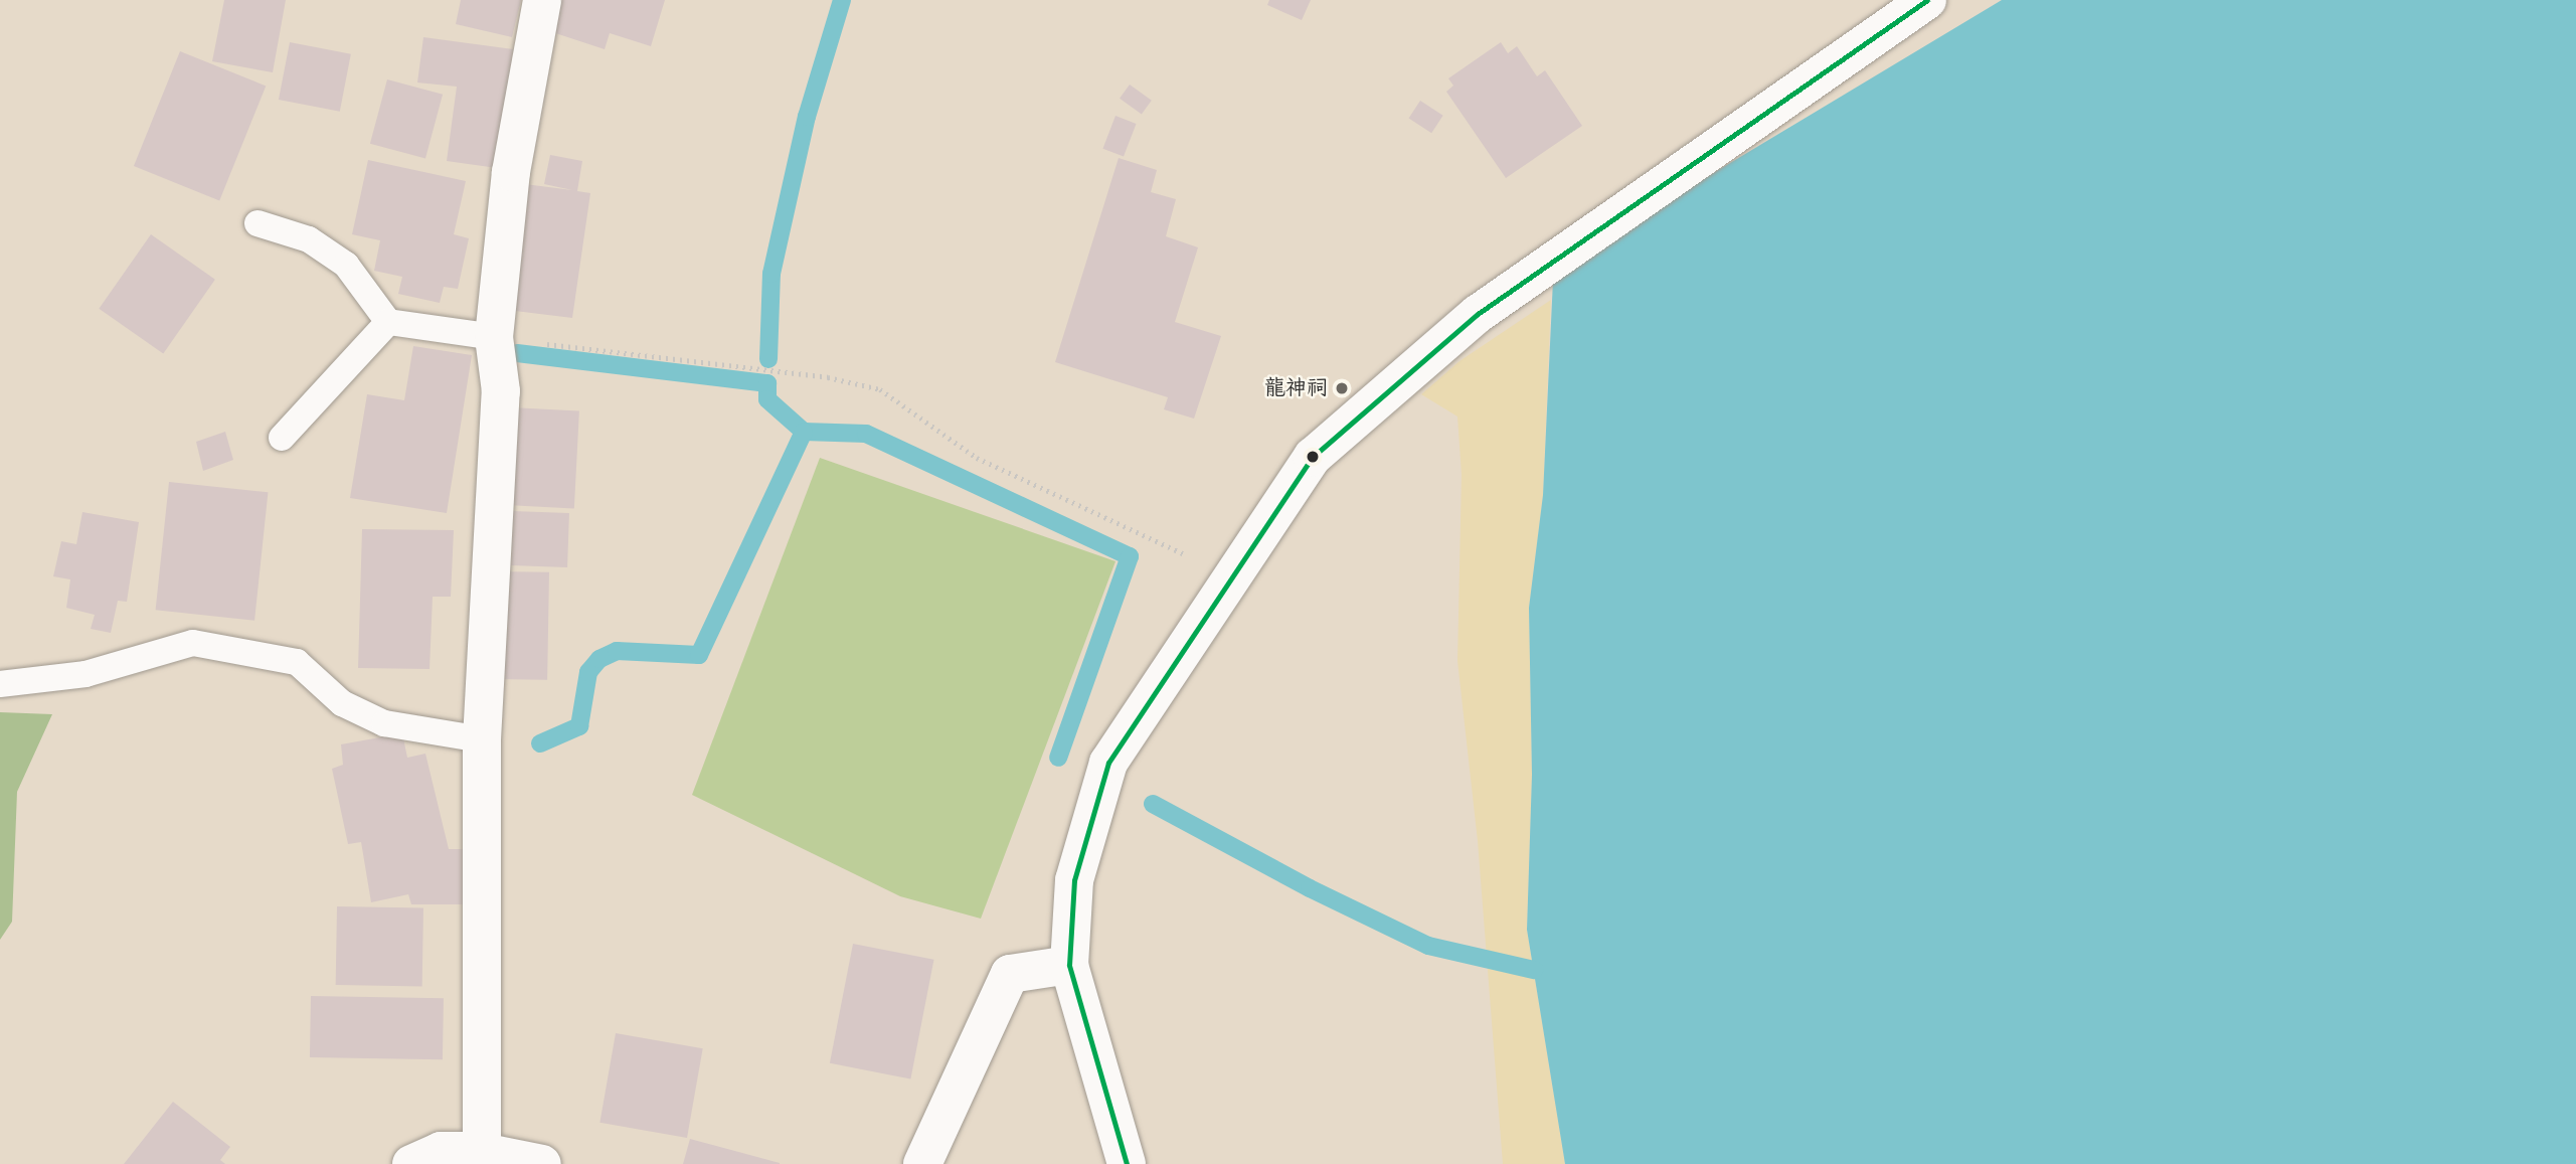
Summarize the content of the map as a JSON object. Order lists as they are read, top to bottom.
{
  "places": ["龍神祠"]
}
